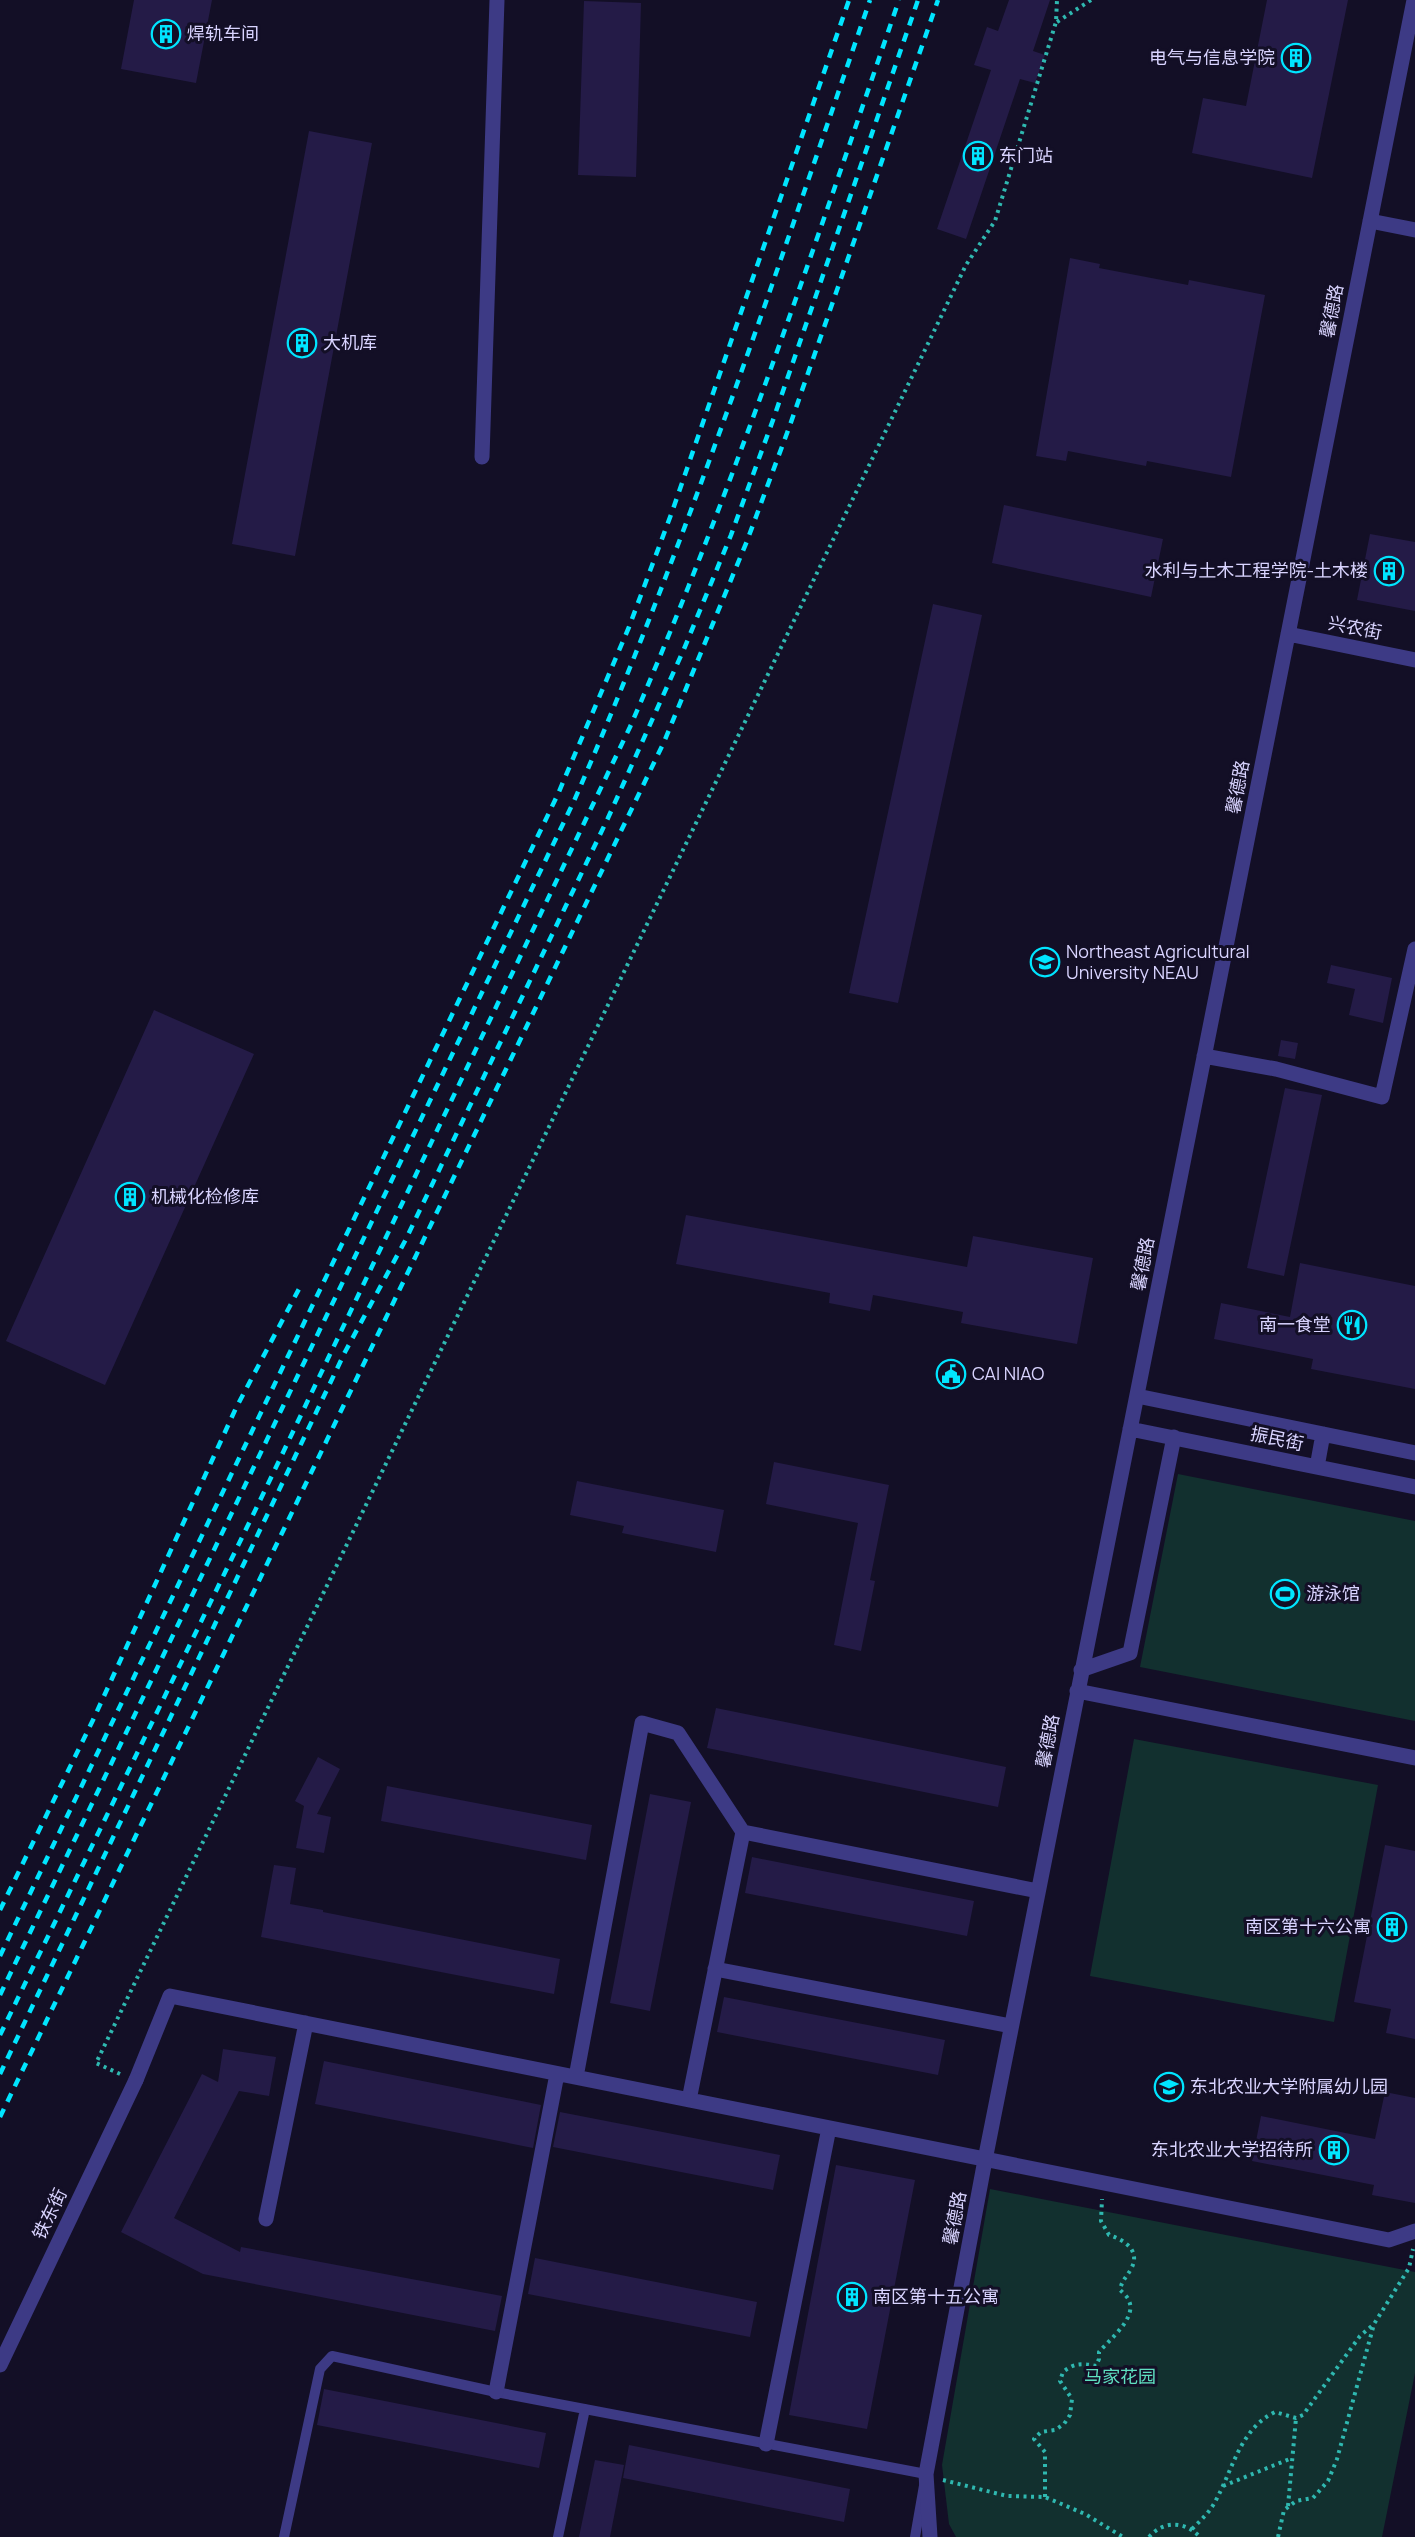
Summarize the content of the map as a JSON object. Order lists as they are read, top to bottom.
{
  "streets": {
    "street": [
      "馨德路",
      "兴农街",
      "振民街",
      "铁东街"
    ]
  },
  "crossings": [
    ["馨德路", "兴农街"],
    ["馨德路", "振民街"]
  ],
  "parks": ["马家花园"],
  "places": {
    "building": [
      "焊轨车间",
      "电气与信息学院",
      "东门站",
      "大机库",
      "水利与土木工程学院-土木楼",
      "机械化检修库",
      "南区第十六公寓",
      "东北农业大学招待所",
      "南区第十五公寓"
    ],
    "school or university": ["Northeast Agricultural University NEAU", "东北农业大学附属幼儿园"],
    "restaurant": ["南一食堂"],
    "public building": ["CAI NIAO"],
    "sports": ["游泳馆"]
  }
}
